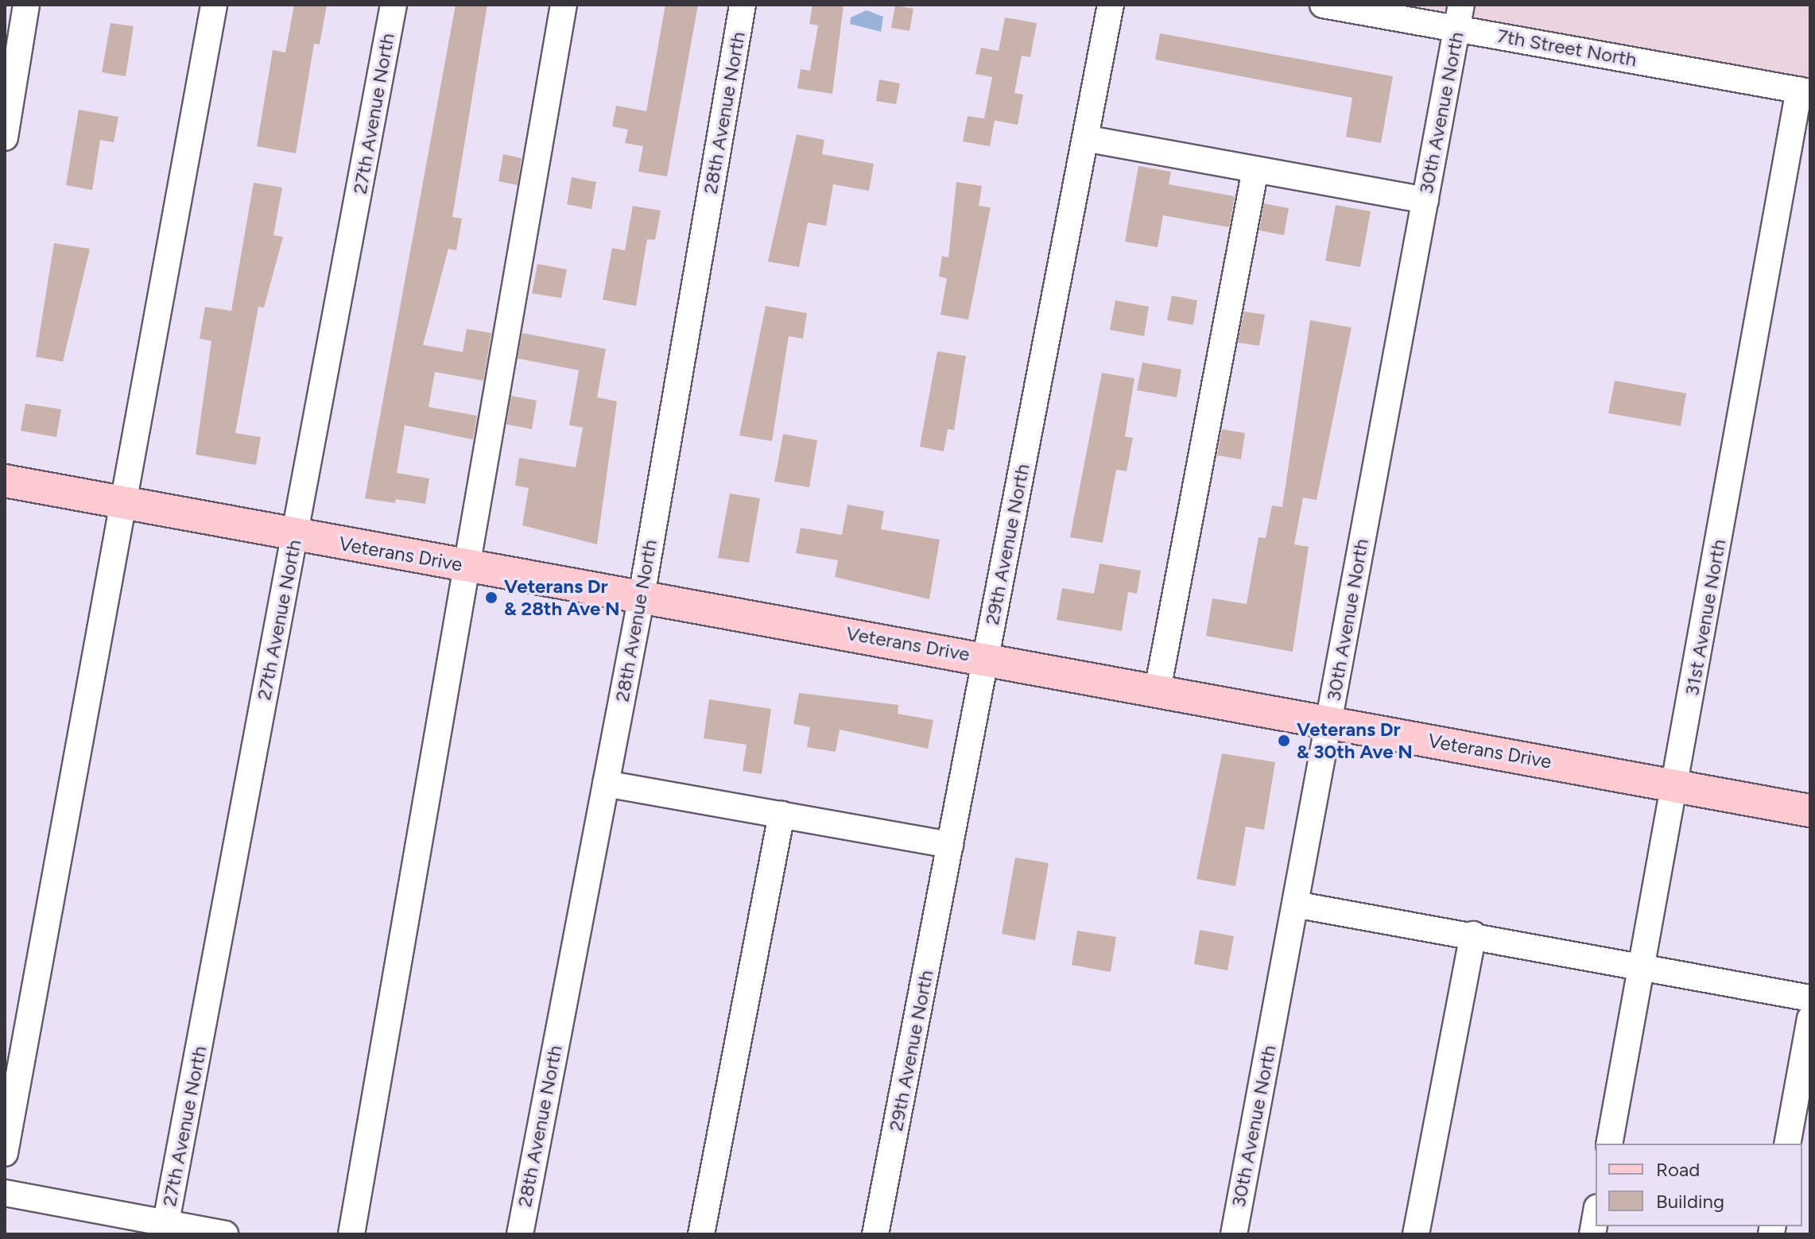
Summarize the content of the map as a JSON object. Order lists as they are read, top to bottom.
{
  "streets": {
    "main road": ["Veterans Drive"],
    "street": [
      "7th Street North",
      "28th Avenue North",
      "30th Avenue North",
      "27th Avenue North",
      "29th Avenue North",
      "31st Avenue North"
    ]
  },
  "crossings": [
    ["7th Street North", "30th Avenue North"],
    ["7th Street North", "31st Avenue North"],
    ["28th Avenue North", "Veterans Drive"],
    ["30th Avenue North", "Veterans Drive"],
    ["27th Avenue North", "Veterans Drive"],
    ["29th Avenue North", "Veterans Drive"],
    ["Veterans Drive", "31st Avenue North"]
  ],
  "places": ["Veterans Dr & 28th Ave N", "Veterans Dr & 30th Ave N"],
  "legend": ["Road", "Building"]
}
